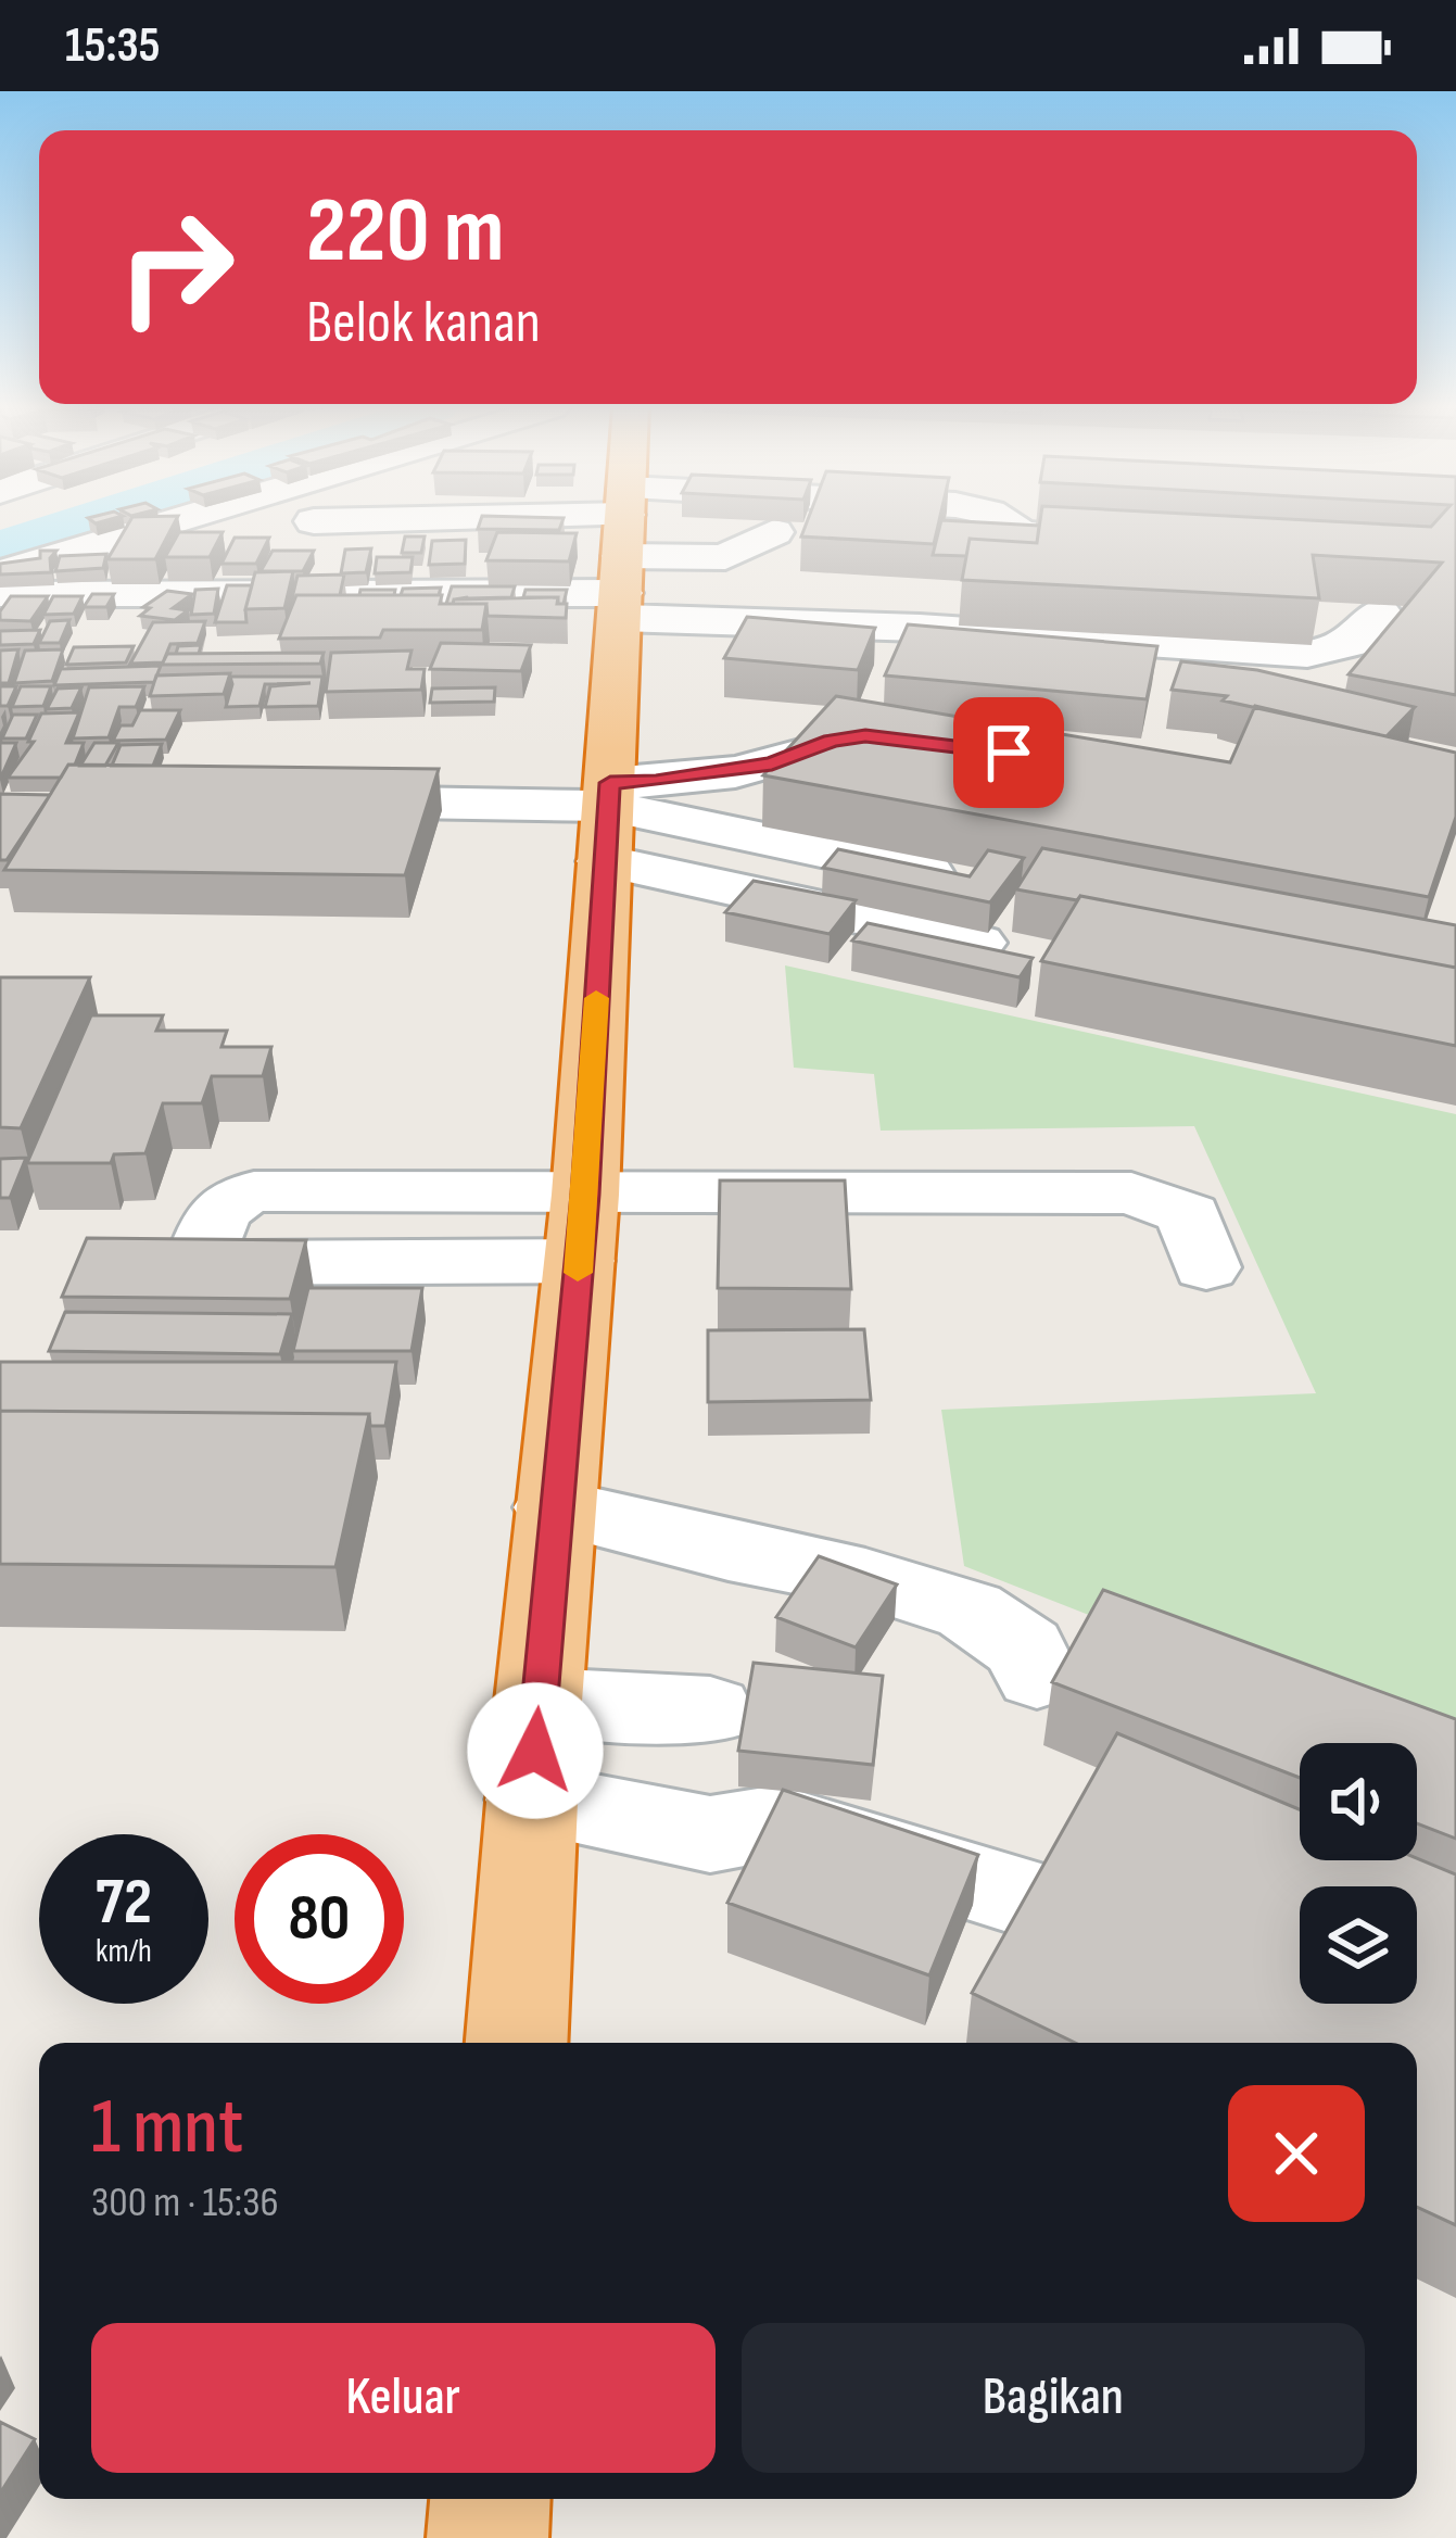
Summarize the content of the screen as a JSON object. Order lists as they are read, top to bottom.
{
  "page": {
    "status": "15:35",
    "turn": ["220 m", "Belok kanan"],
    "speed": "72 km/h",
    "limit": "80",
    "heading": ["1 mnt", "300 m · 15:36"],
    "buttons": ["Keluar", "Bagikan"]
  }
}
